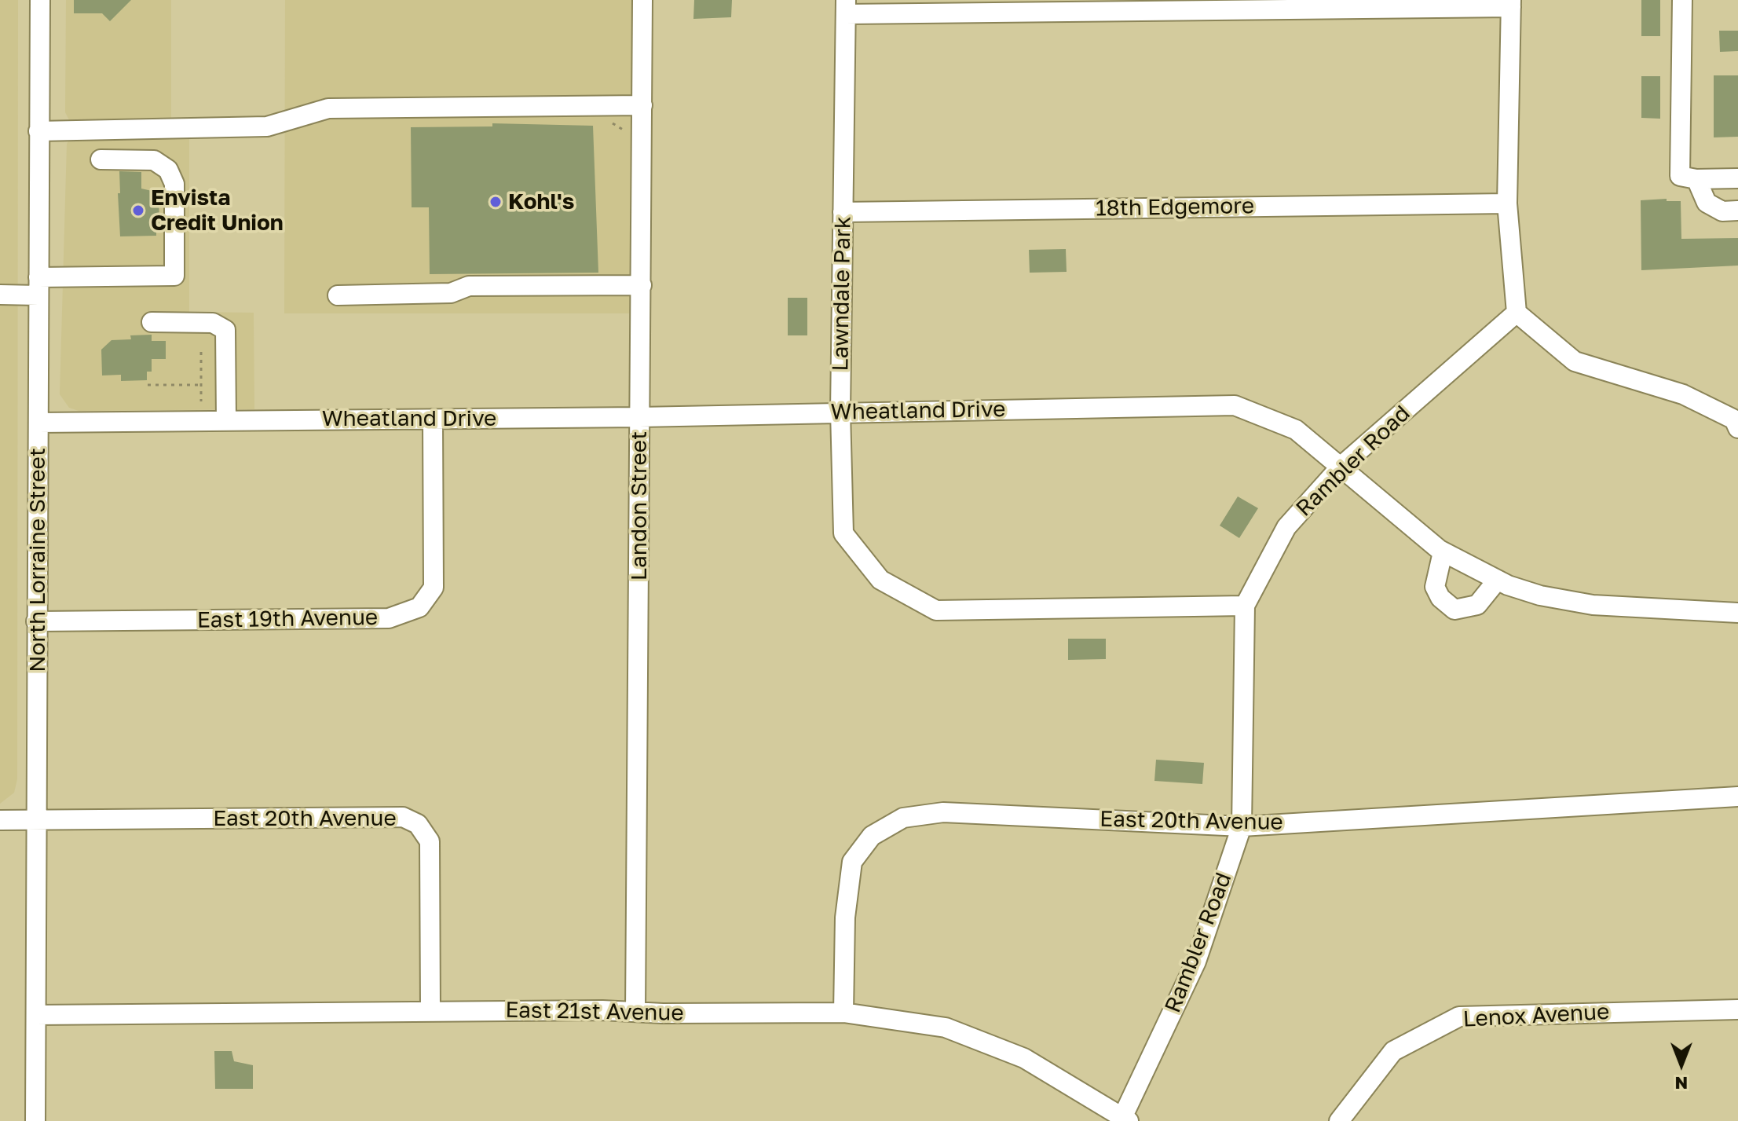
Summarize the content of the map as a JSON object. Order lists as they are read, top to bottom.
{
  "streets": {
    "street": [
      "18th Edgemore",
      "Lawndale Park",
      "Wheatland Drive",
      "Rambler Road",
      "Landon Street",
      "North Lorraine Street",
      "East 19th Avenue",
      "East 20th Avenue",
      "East 21st Avenue",
      "Lenox Avenue"
    ]
  },
  "crossings": [
    ["18th Edgemore", "Lawndale Park"],
    ["Lawndale Park", "Wheatland Drive"],
    ["Lawndale Park", "Rambler Road"],
    ["Wheatland Drive", "Rambler Road"],
    ["Wheatland Drive", "Landon Street"],
    ["Wheatland Drive", "North Lorraine Street"],
    ["Wheatland Drive", "East 19th Avenue"],
    ["Rambler Road", "East 20th Avenue"],
    ["Rambler Road", "East 21st Avenue"],
    ["Landon Street", "East 21st Avenue"],
    ["North Lorraine Street", "East 19th Avenue"],
    ["North Lorraine Street", "East 20th Avenue"],
    ["North Lorraine Street", "East 21st Avenue"],
    ["East 20th Avenue", "East 21st Avenue"]
  ],
  "places": ["Kohl's", "Envista Credit Union"],
  "north": "bottom"
}
